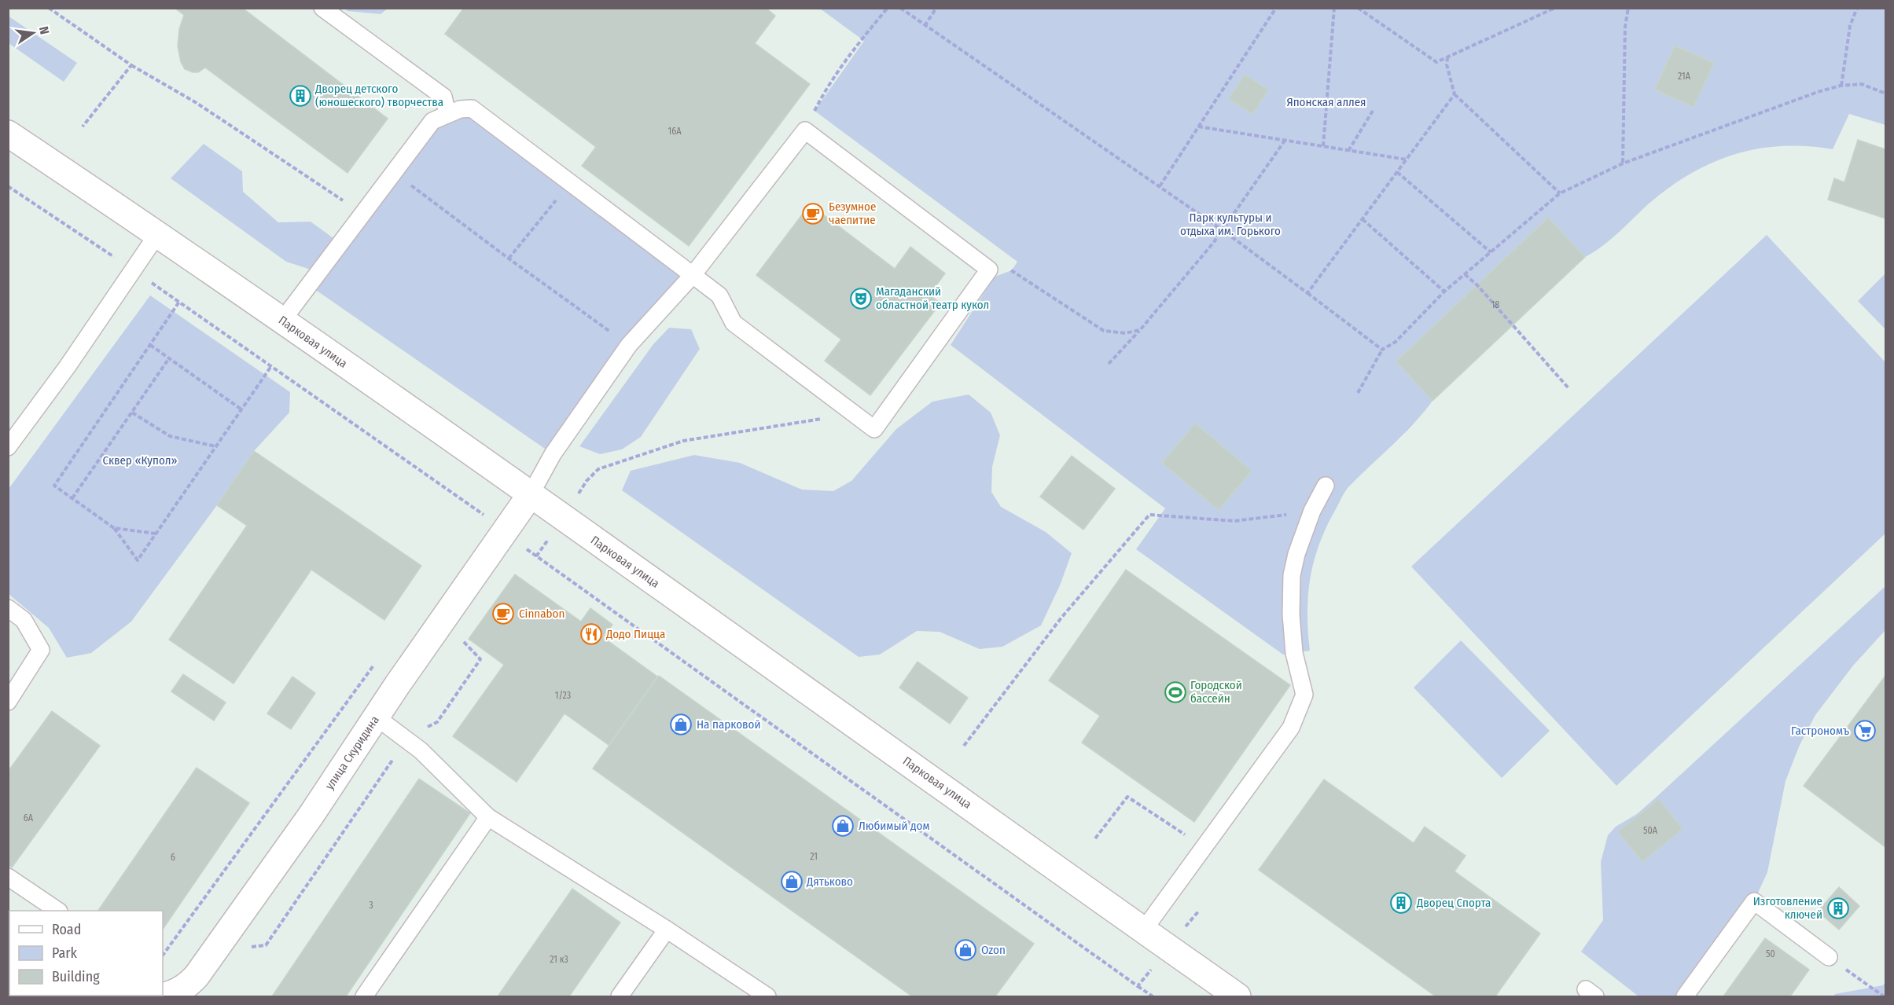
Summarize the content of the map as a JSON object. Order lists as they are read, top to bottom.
{
  "streets": {
    "street": ["Парковая улица", "улица Скуридина"]
  },
  "crossings": [
    ["Парковая улица", "улица Скуридина"]
  ],
  "parks": ["Японская аллея", "Парк культуры и отдыха им. Горького", "Сквер «Купол»"],
  "places": {
    "building": ["Дворец детского (юношеского) творчества", "Дворец Спорта", "Изготовление ключей"],
    "cafe": ["Безумное чаепитие", "Cinnabon"],
    "theatre": ["Магаданский областной театр кукол"],
    "restaurant": ["Додо Пицца"],
    "sports": ["Городской бассейн"],
    "shop": [
      "На парковой",
      "Любимый дом",
      "Дятьково",
      "Ozon"
    ],
    "supermarket": ["Гастрономъ"]
  },
  "house_numbers": [
    "21А",
    "16А",
    "18",
    "1/23",
    "6А",
    "50А",
    "21",
    "6",
    "3",
    "50",
    "21 к3"
  ],
  "legend": ["Road", "Park", "Building"],
  "north": "right"
}
